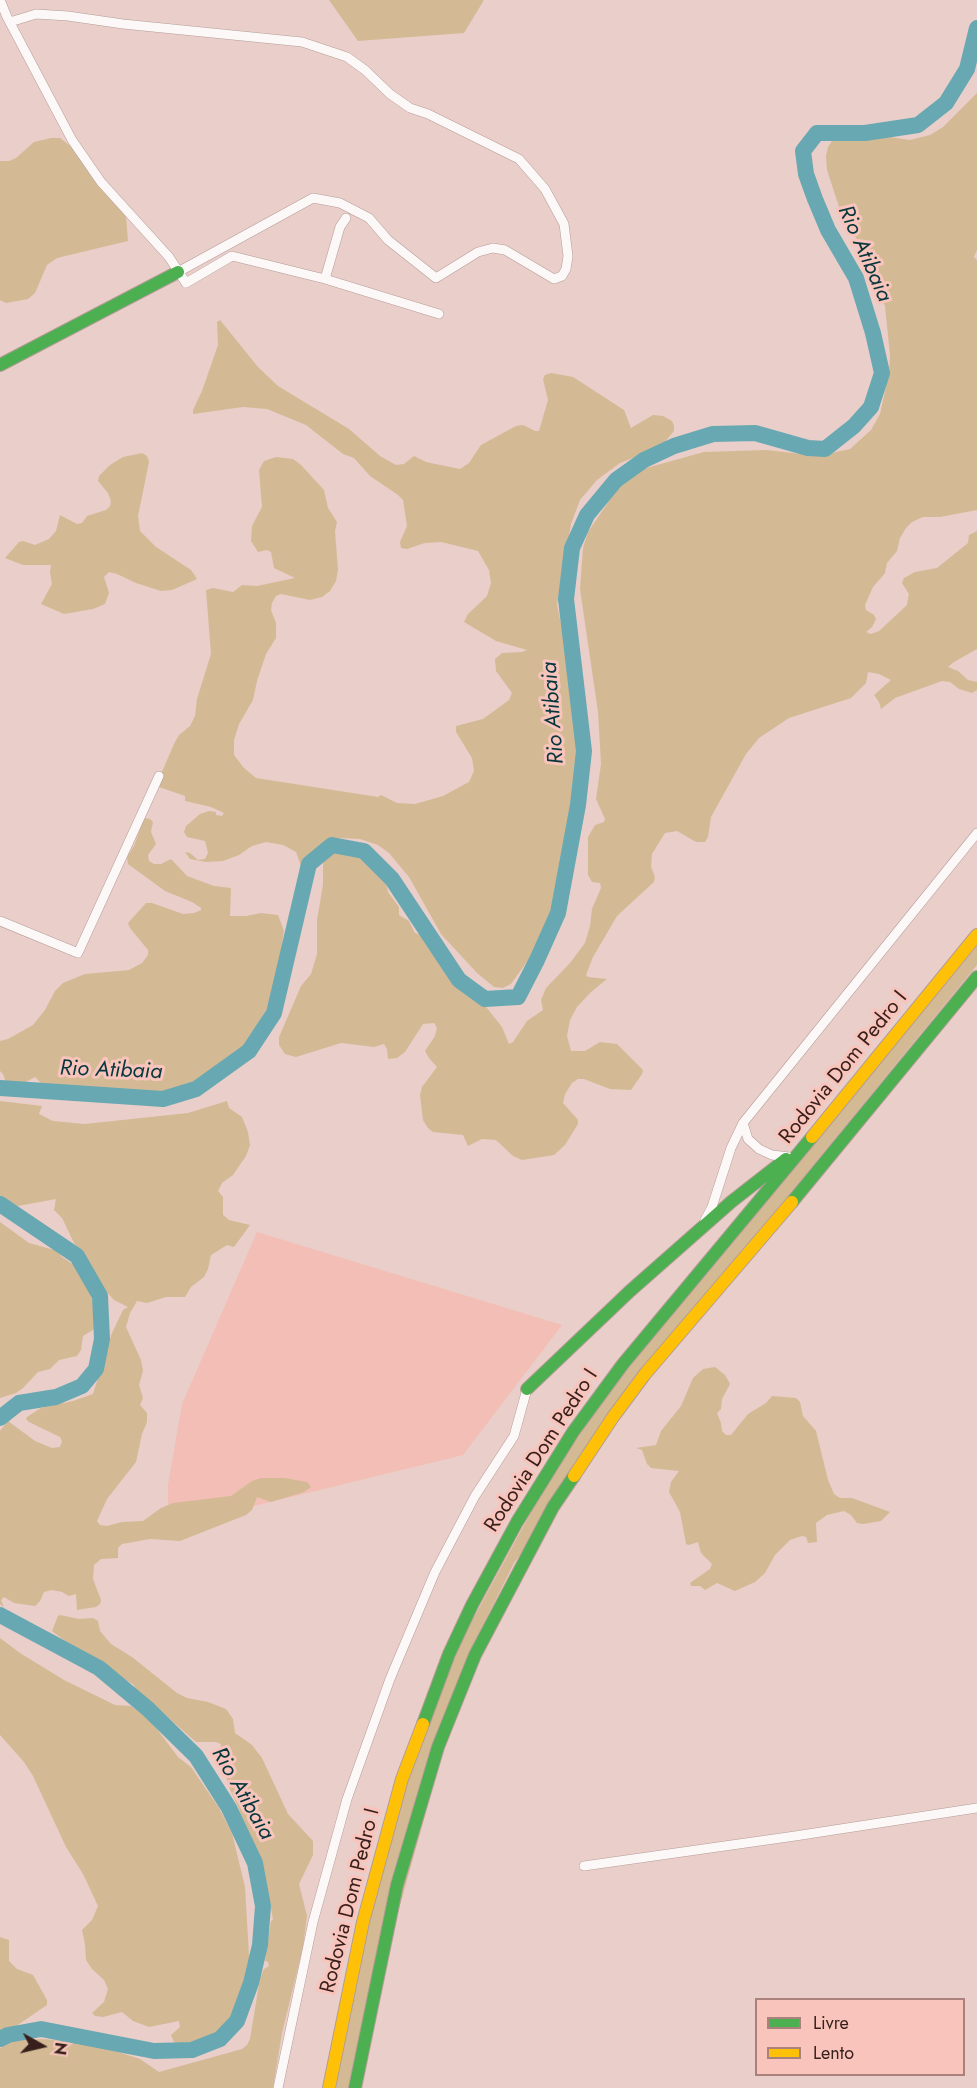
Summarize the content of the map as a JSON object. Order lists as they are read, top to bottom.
{
  "streets": {
    "main road": ["Rodovia Dom Pedro I"]
  },
  "water": ["Rio Atibaia"],
  "legend": ["Livre", "Lento"],
  "north": "right"
}
